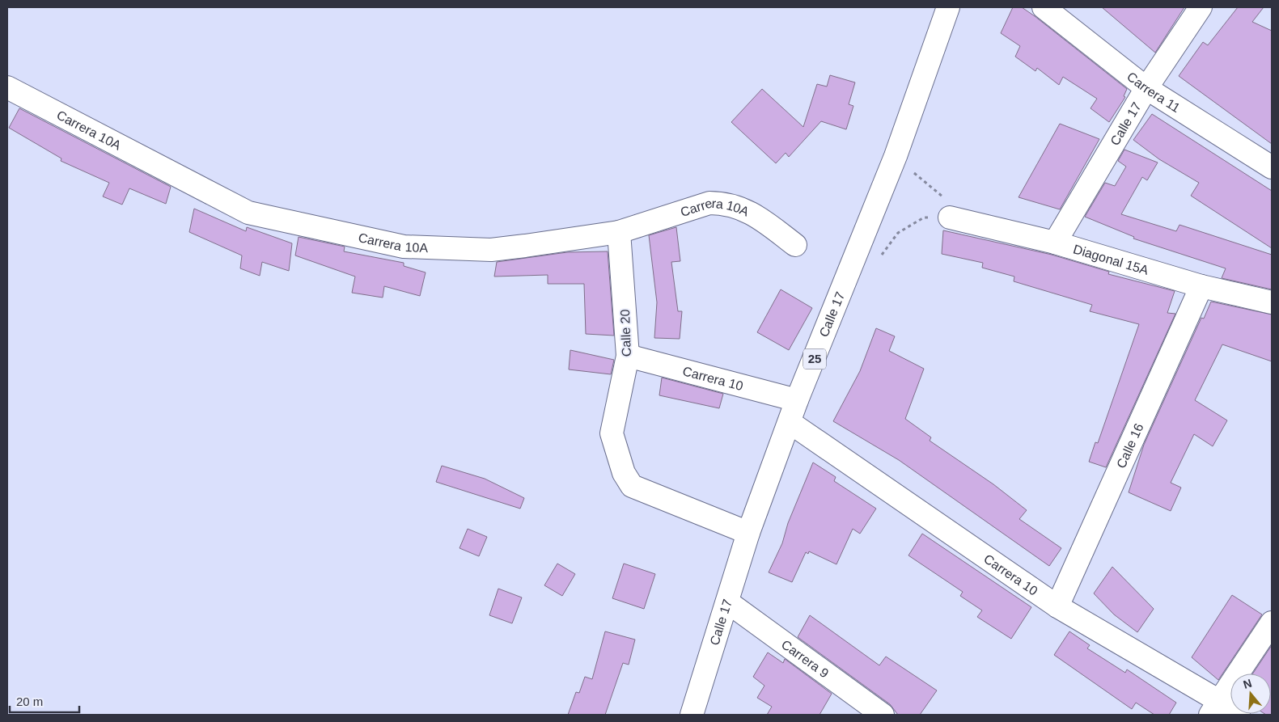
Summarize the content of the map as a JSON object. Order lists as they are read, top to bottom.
{
  "streets": {
    "main road": [
      "Carrera 11",
      "Calle 17",
      "Carrera 10A",
      "Diagonal 15A",
      "Calle 20",
      "25",
      "Carrera 10",
      "Calle 16",
      "Carrera 9"
    ]
  },
  "crossings": [
    ["Carrera 11", "Calle 17"],
    ["Calle 17", "Diagonal 15A"],
    ["Calle 17", "Calle 20"],
    ["Calle 17", "Carrera 10"],
    ["Calle 17", "Carrera 9"],
    ["Carrera 10A", "Calle 20"],
    ["Diagonal 15A", "Calle 16"],
    ["Calle 20", "Carrera 10"],
    ["Carrera 10", "Calle 16"]
  ],
  "scale_bar": "20 m",
  "north": "top"
}
